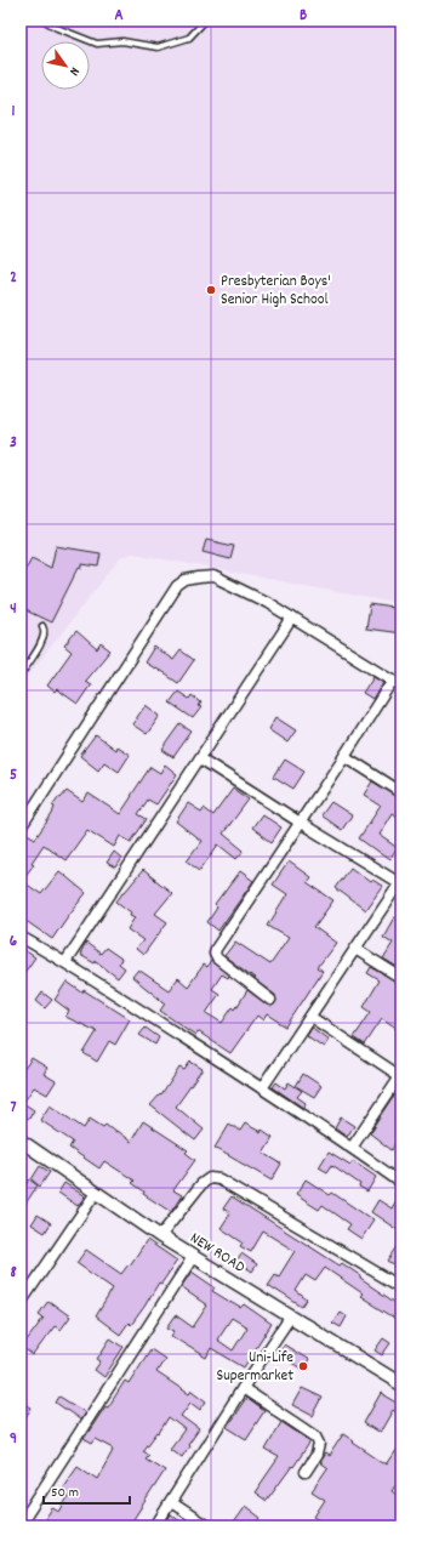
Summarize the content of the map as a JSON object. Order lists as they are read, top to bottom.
{
  "streets": {
    "street": ["NEW ROAD"]
  },
  "places": ["Presbyterian Boys' Senior High School", "Uni-Life Supermarket"],
  "scale_bar": "50 m",
  "north": "bottom right",
  "grid": {
    "columns": ["A", "B"],
    "rows": [
      "1",
      "2",
      "3",
      "4",
      "5",
      "6",
      "7",
      "8",
      "9"
    ]
  }
}
